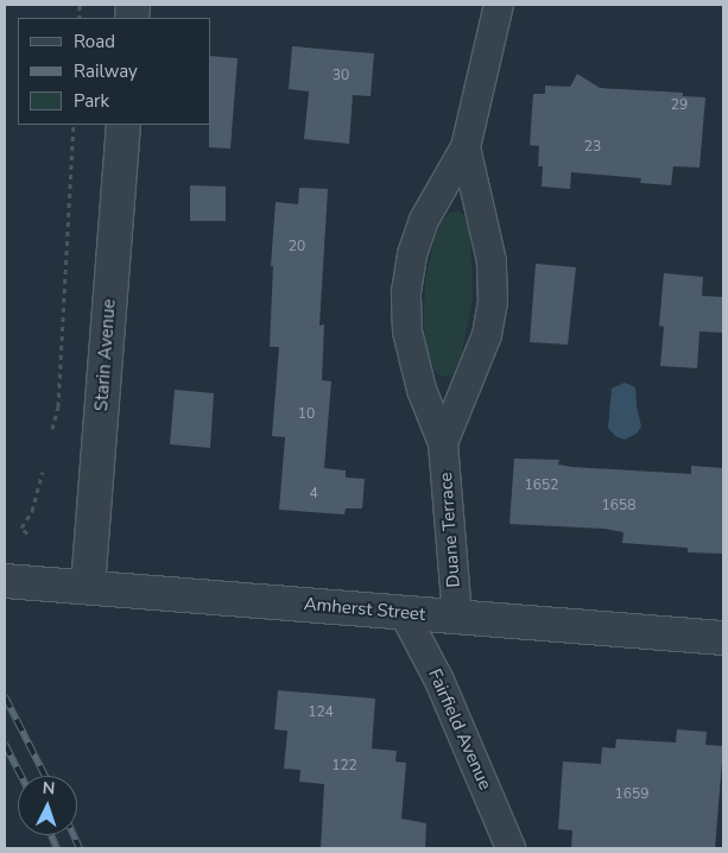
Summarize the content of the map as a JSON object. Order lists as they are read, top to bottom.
{
  "streets": {
    "street": [
      "Starin Avenue",
      "Duane Terrace",
      "Amherst Street",
      "Fairfield Avenue"
    ]
  },
  "crossings": [
    ["Starin Avenue", "Amherst Street"],
    ["Duane Terrace", "Amherst Street"],
    ["Amherst Street", "Fairfield Avenue"]
  ],
  "house_numbers": [
    "30",
    "29",
    "23",
    "20",
    "10",
    "1652",
    "4",
    "1658",
    "124",
    "122",
    "1659"
  ],
  "legend": ["Road", "Railway", "Park"],
  "north": "top"
}
